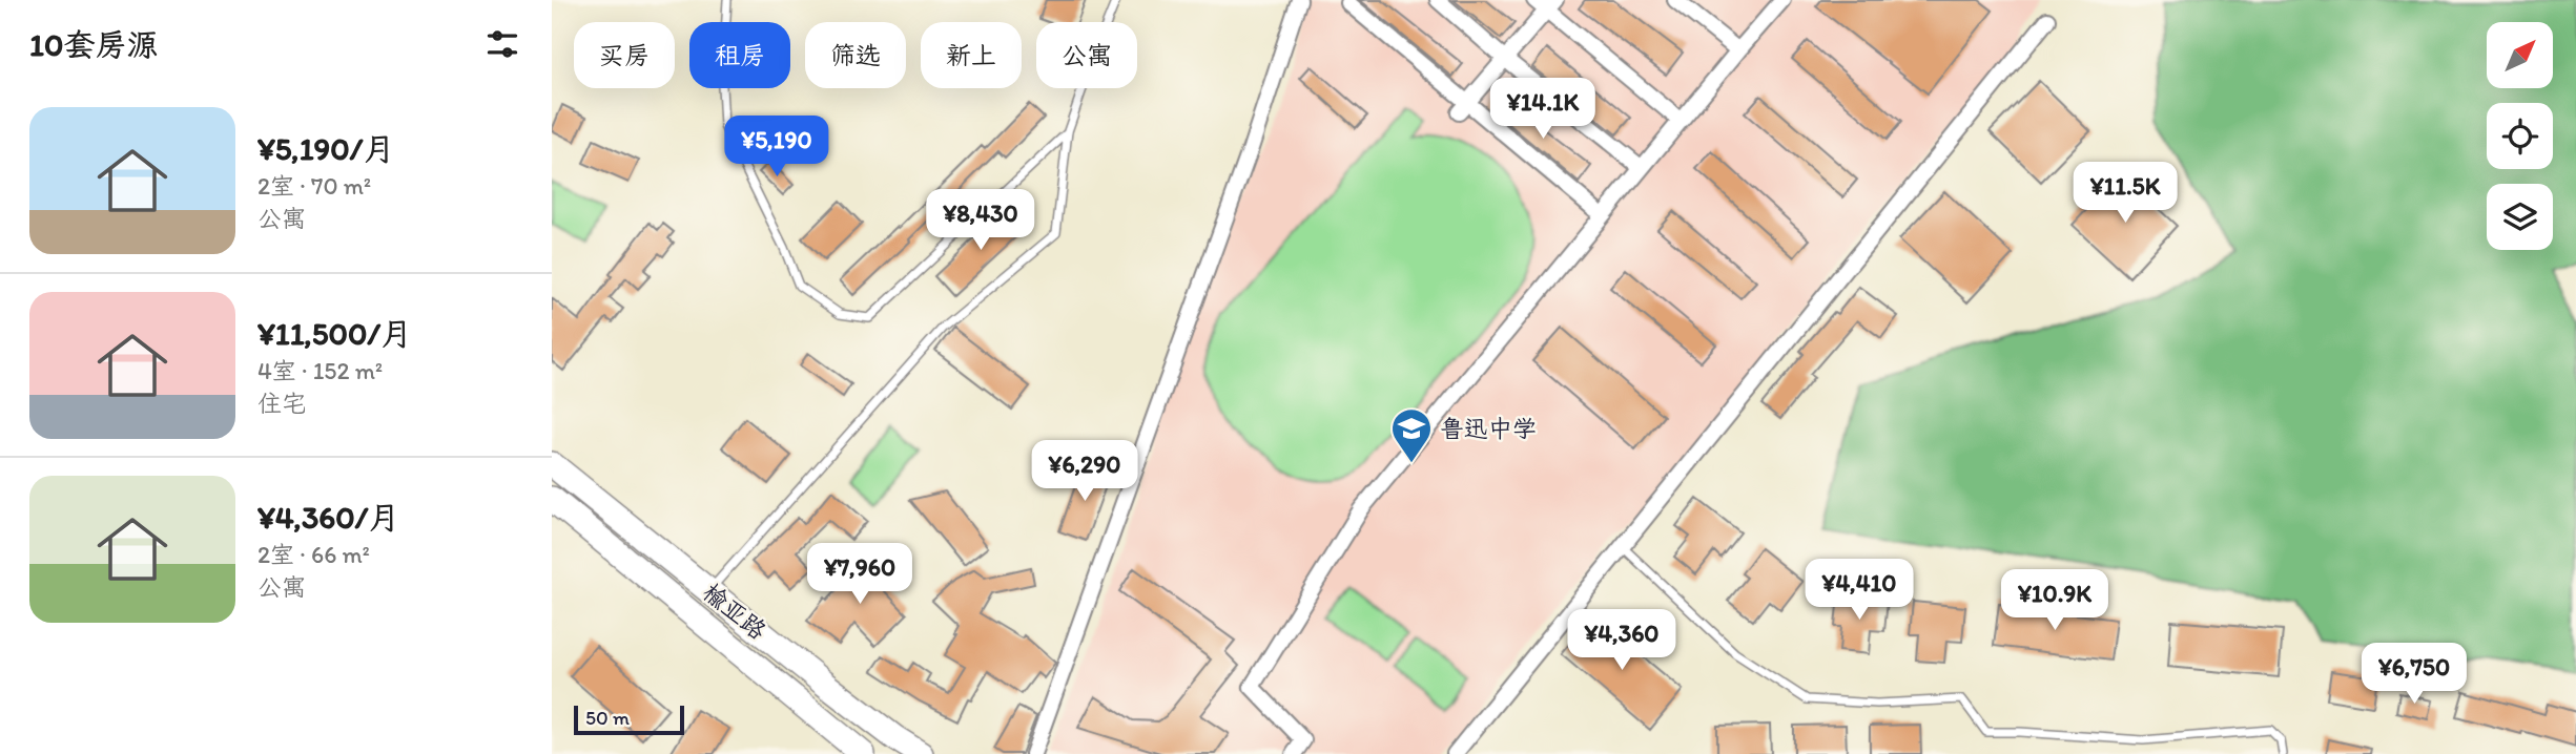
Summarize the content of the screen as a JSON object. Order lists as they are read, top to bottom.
{
  "streets": {
    "highway": ["榆亚路"]
  },
  "places": {
    "school or university": ["鲁迅中学"]
  },
  "scale_bar": "50 m",
  "north": "top right",
  "page": {
    "heading": "10套房源",
    "chip": [
      "买房",
      "租房",
      "筛选",
      "新上",
      "公寓"
    ],
    "price": [
      "¥14.1K",
      "¥5,190",
      "¥11.5K",
      "¥8,430",
      "¥6,290",
      "¥7,960",
      "¥4,410",
      "¥10.9K",
      "¥4,360",
      "¥6,750"
    ],
    "list": [
      {
        "name": "¥5,190/月",
        "note": "2室 · 70 m² · 公寓"
      },
      {
        "name": "¥11,500/月",
        "note": "4室 · 152 m² · 住宅"
      },
      {
        "name": "¥4,360/月",
        "note": "2室 · 66 m² · 公寓"
      }
    ],
    "scale": "50 m"
  }
}
